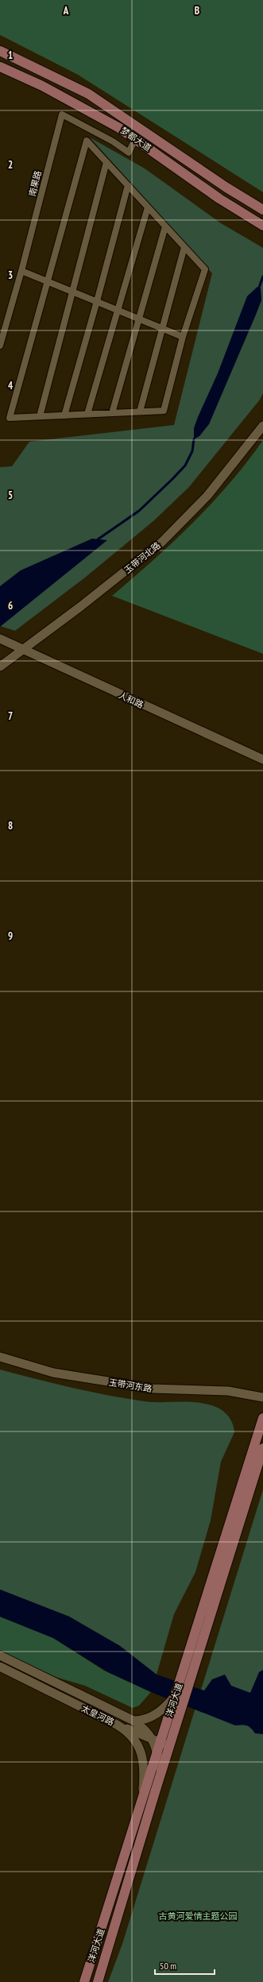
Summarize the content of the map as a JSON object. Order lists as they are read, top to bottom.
{
  "streets": {
    "main road": ["梦都大道", "洋河大道"],
    "street": [
      "南果路",
      "玉带河北路",
      "人和路",
      "玉带河东路",
      "太皇河路"
    ]
  },
  "crossings": [
    ["梦都大道", "南果路"],
    ["玉带河北路", "人和路"],
    ["洋河大道", "太皇河路"]
  ],
  "parks": ["古黄河爱情主题公园"],
  "scale_bar": "50 m",
  "grid": {
    "columns": ["A", "B"],
    "rows": [
      "1",
      "2",
      "3",
      "4",
      "5",
      "6",
      "7",
      "8",
      "9"
    ]
  }
}
